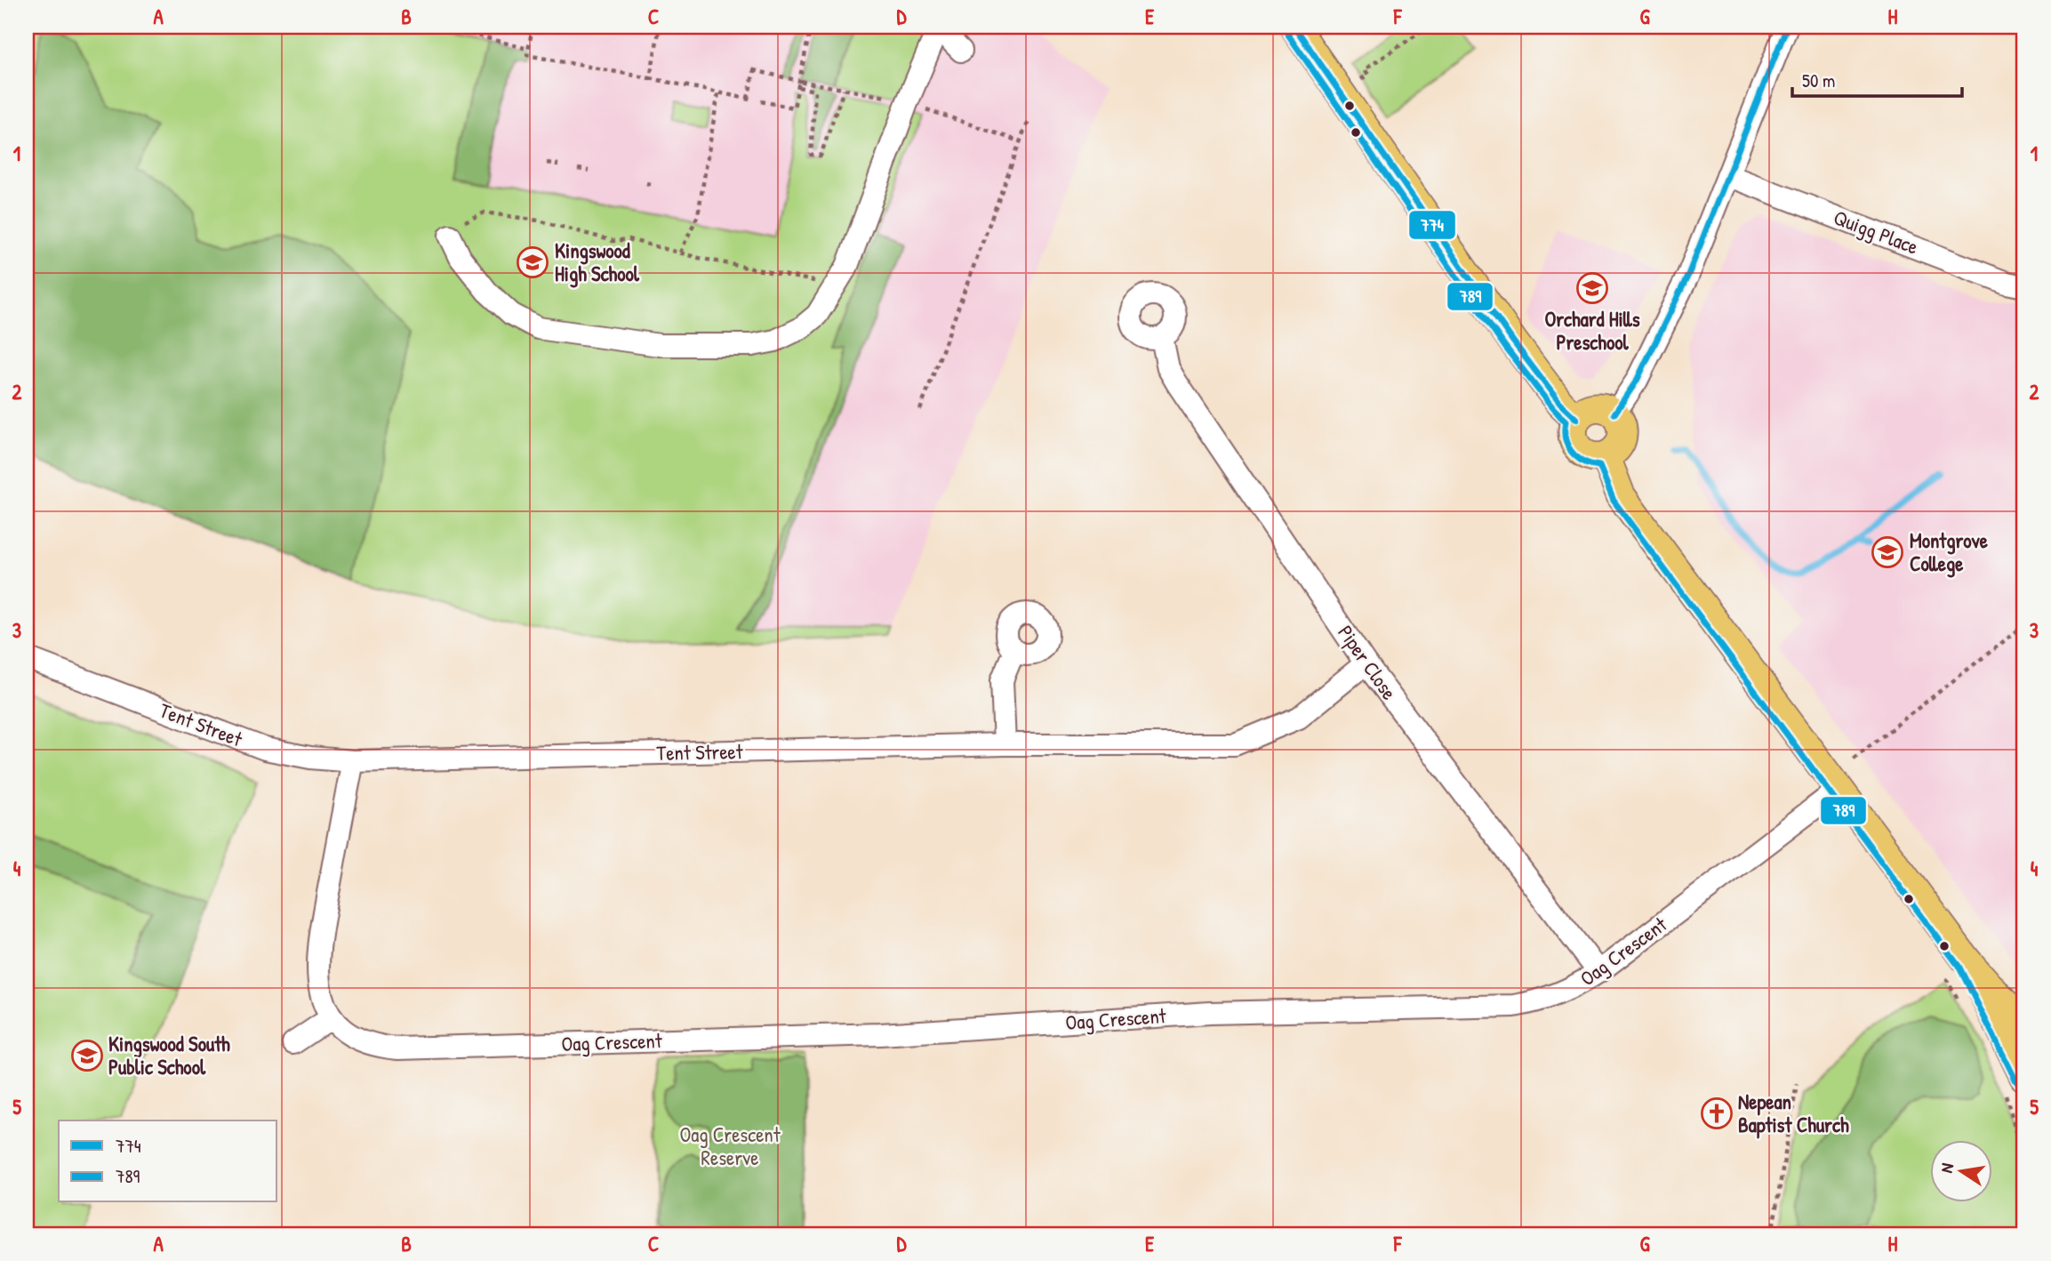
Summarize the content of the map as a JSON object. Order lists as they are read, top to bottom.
{
  "streets": {
    "street": [
      "Quigg Place",
      "Piper Close",
      "Tent Street",
      "Oag Crescent"
    ]
  },
  "crossings": [
    ["Piper Close", "Tent Street"],
    ["Piper Close", "Oag Crescent"]
  ],
  "parks": ["Oag Crescent Reserve"],
  "places": {
    "school or university": [
      "Kingswood High School",
      "Orchard Hills Preschool",
      "Montgrove College",
      "Kingswood South Public School"
    ],
    "church": ["Nepean Baptist Church"]
  },
  "lines": ["transit line 774", "transit line 789"],
  "legend": ["774", "789"],
  "scale_bar": "50 m",
  "north": "left",
  "grid": {
    "columns": [
      "A",
      "B",
      "C",
      "D",
      "E",
      "F",
      "G",
      "H"
    ],
    "rows": [
      "1",
      "2",
      "3",
      "4",
      "5"
    ]
  }
}
